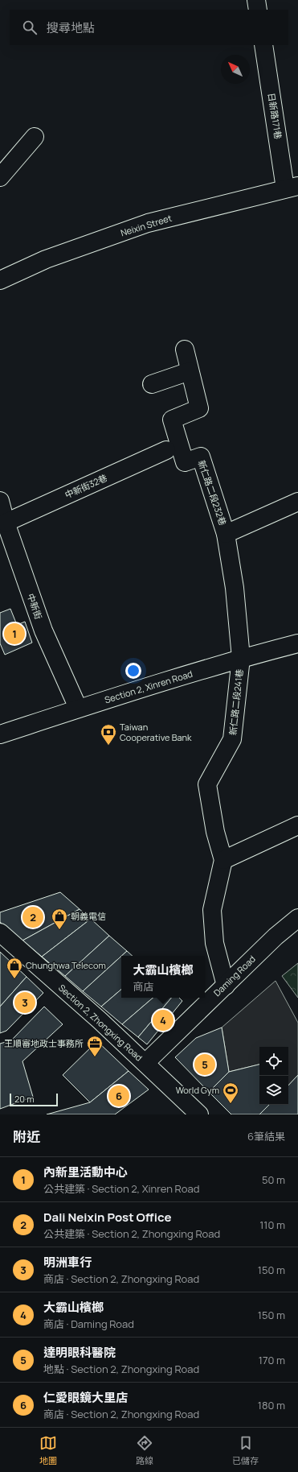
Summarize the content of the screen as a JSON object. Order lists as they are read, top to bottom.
{
  "streets": {
    "street": [
      "日新路171巷",
      "Neixin Street",
      "中新街32巷",
      "新仁路二段232巷",
      "中新街",
      "Section 2, Xinren Road",
      "新仁路二段241巷",
      "Daming Road",
      "Section 2, Zhongxing Road"
    ]
  },
  "crossings": [
    ["日新路171巷", "Neixin Street"],
    ["中新街32巷", "中新街"],
    ["新仁路二段232巷", "Section 2, Xinren Road"],
    ["新仁路二段232巷", "新仁路二段241巷"],
    ["中新街", "Section 2, Xinren Road"],
    ["Section 2, Xinren Road", "新仁路二段241巷"],
    ["新仁路二段241巷", "Daming Road"],
    ["Daming Road", "Section 2, Zhongxing Road"]
  ],
  "places": {
    "bank": ["Taiwan Cooperative Bank"],
    "shop": ["朝義電信", "Chunghwa Telecom"],
    "office": ["王順審地政士事務所"],
    "sports": ["World Gym"]
  },
  "scale_bar": "20 m",
  "north": "top left",
  "page": {
    "search": "搜尋地點",
    "pins": [
      "1",
      "2",
      "3",
      "4",
      "5",
      "6"
    ],
    "popup": ["大霸山檳榔", "商店"],
    "scale": "20 m",
    "heading": ["附近", "6筆結果"],
    "list": [
      {
        "mark": "1",
        "name": "內新里活動中心",
        "note": "公共建築 · Section 2, Xinren Road",
        "value": "50 m"
      },
      {
        "mark": "2",
        "name": "Dali Neixin Post Office",
        "note": "公共建築 · Section 2, Zhongxing Road",
        "value": "110 m"
      },
      {
        "mark": "3",
        "name": "明洲車行",
        "note": "商店 · Section 2, Zhongxing Road",
        "value": "150 m"
      },
      {
        "mark": "4",
        "name": "大霸山檳榔",
        "note": "商店 · Daming Road",
        "value": "150 m"
      },
      {
        "mark": "5",
        "name": "達明眼科醫院",
        "note": "地點 · Section 2, Zhongxing Road",
        "value": "170 m"
      },
      {
        "mark": "6",
        "name": "仁愛眼鏡大里店",
        "note": "商店 · Section 2, Zhongxing Road",
        "value": "180 m"
      }
    ],
    "nav": ["地圖", "路線", "已儲存"]
  }
}
